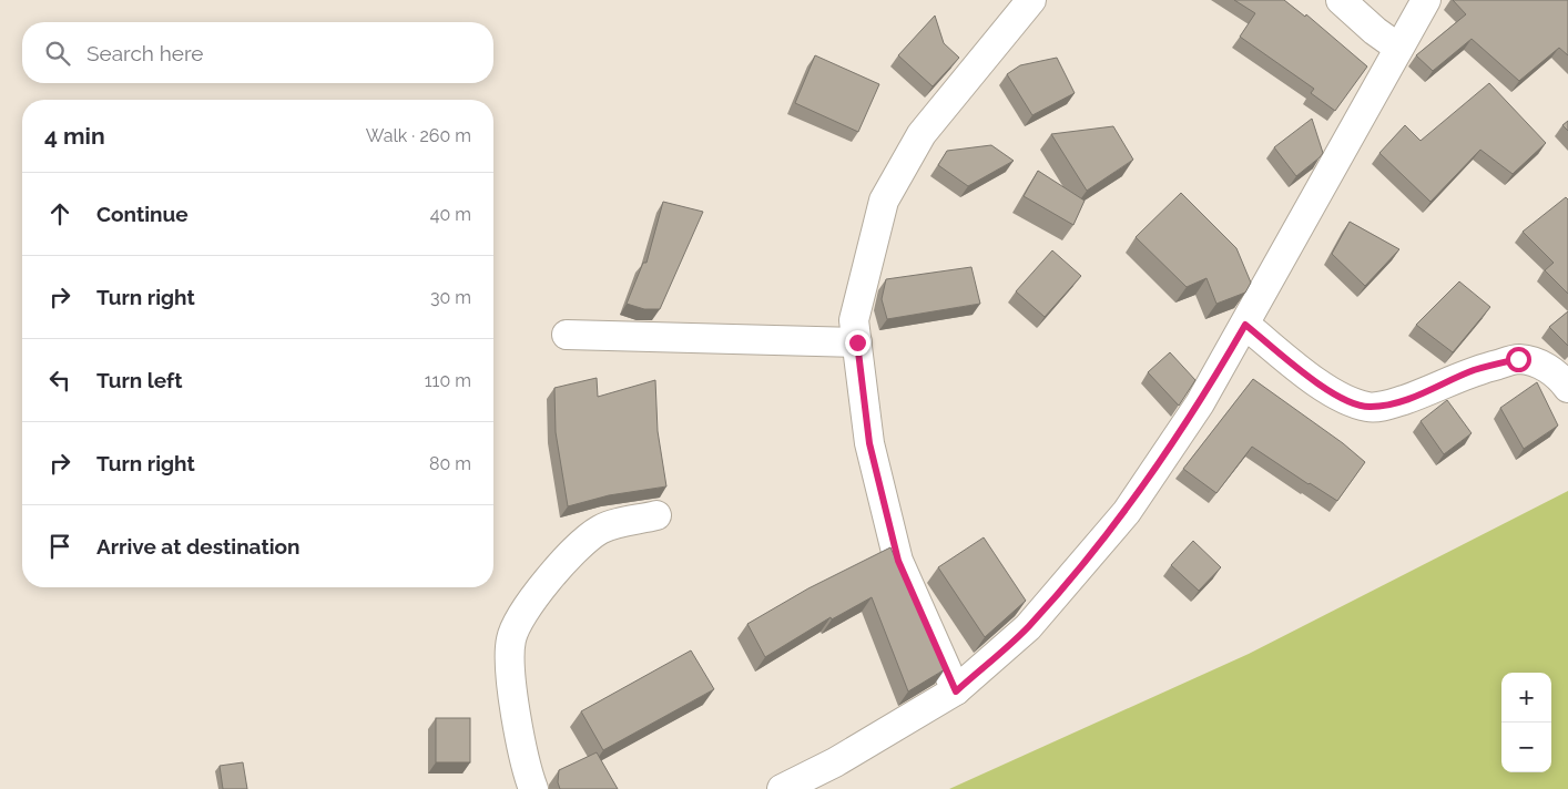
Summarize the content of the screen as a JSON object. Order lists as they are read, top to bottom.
{
  "page": {
    "search": "Search here",
    "heading": ["4 min", "Walk · 260 m"],
    "list": [
      ["Continue", "40 m"],
      ["Turn right", "30 m"],
      ["Turn left", "110 m"],
      ["Turn right", "80 m"],
      "Arrive at destination"
    ],
    "map_buttons": ["+", "−"]
  }
}
